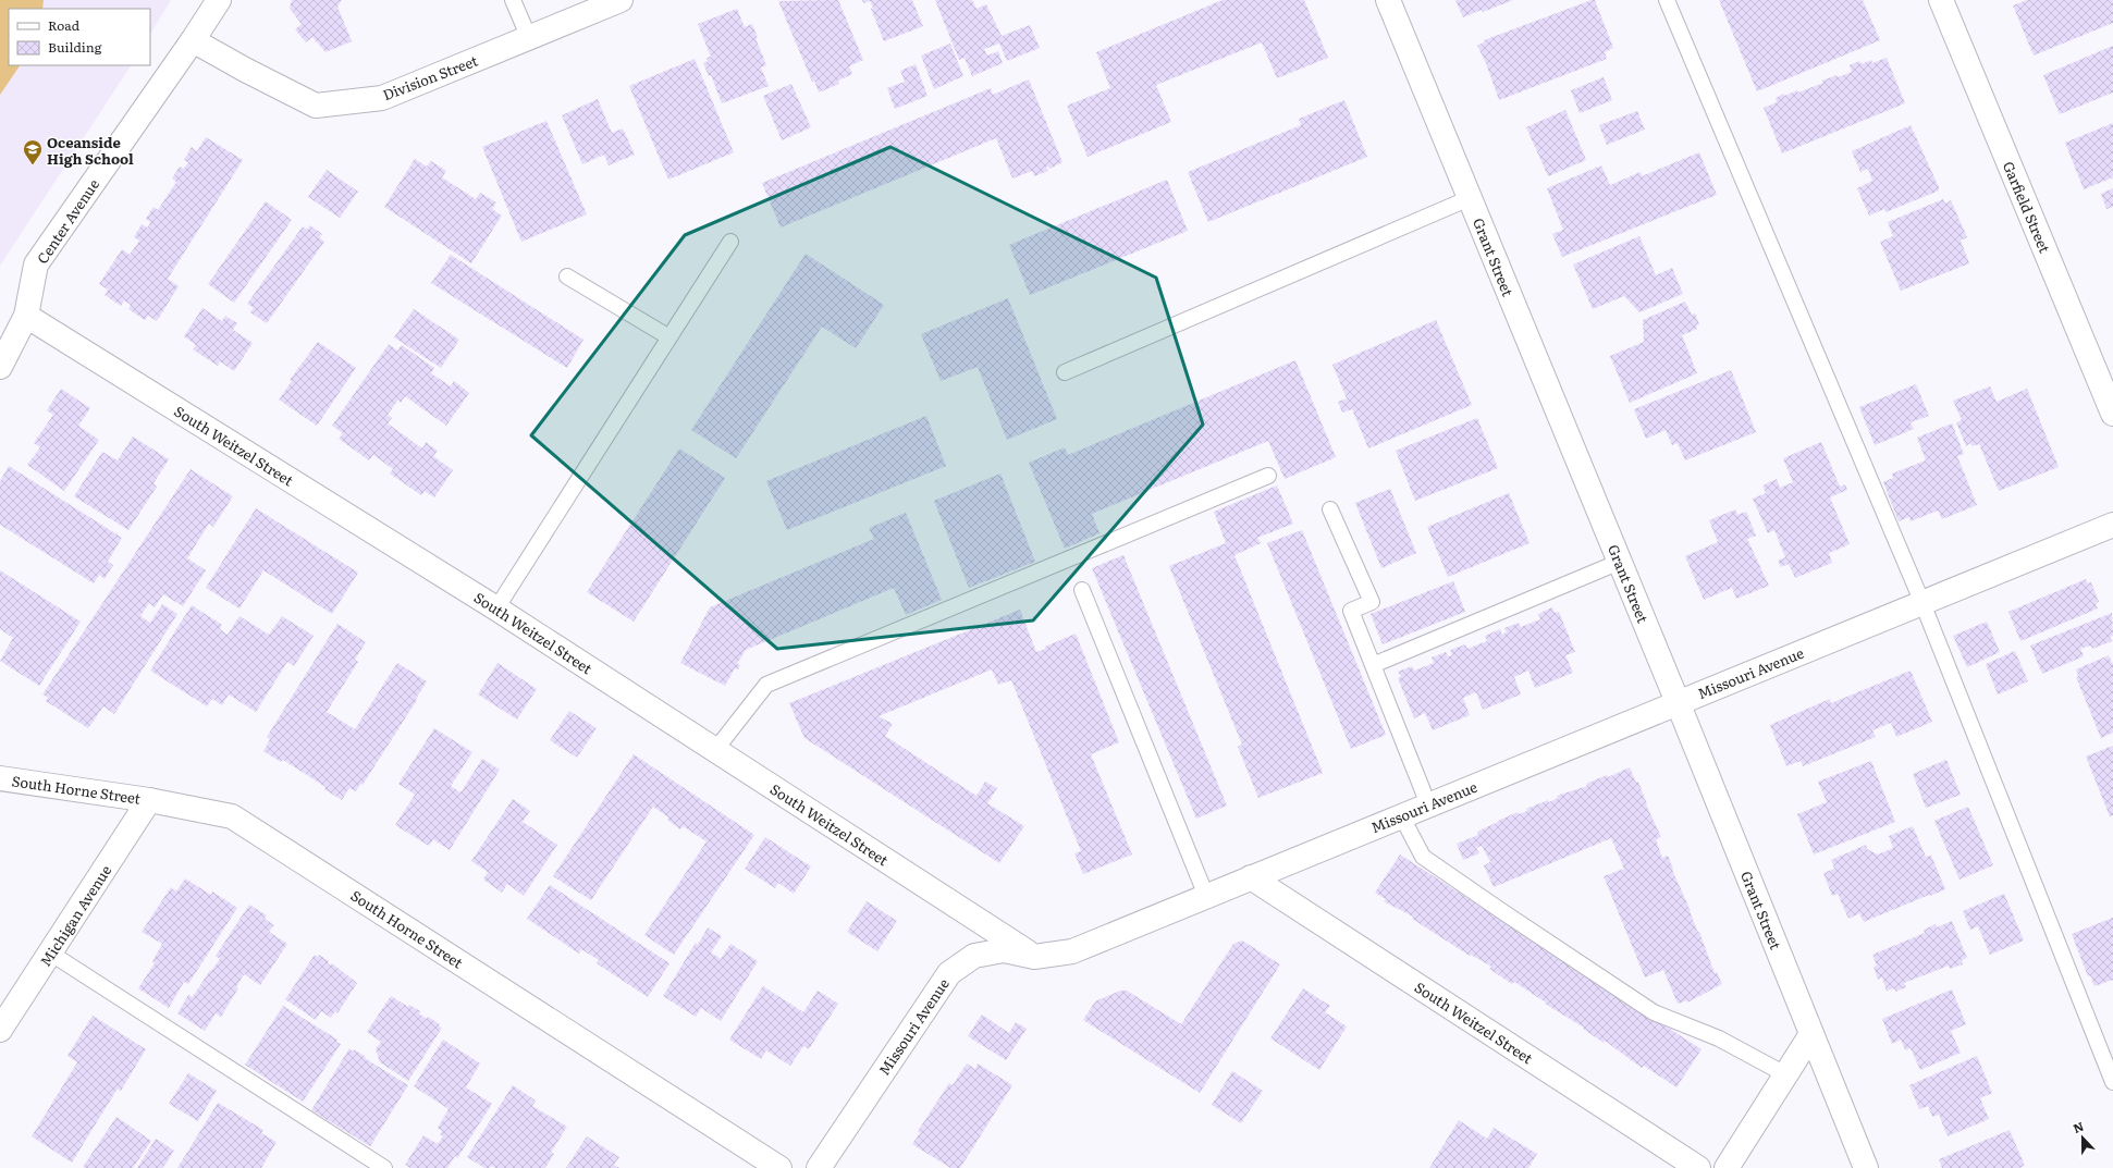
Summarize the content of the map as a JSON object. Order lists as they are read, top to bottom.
{
  "streets": {
    "street": [
      "Division Street",
      "Garfield Street",
      "Center Avenue",
      "Grant Street",
      "South Weitzel Street",
      "Missouri Avenue",
      "South Horne Street",
      "Michigan Avenue"
    ]
  },
  "crossings": [
    ["Division Street", "Center Avenue"],
    ["Center Avenue", "South Weitzel Street"],
    ["Grant Street", "Missouri Avenue"],
    ["South Weitzel Street", "Missouri Avenue"],
    ["South Horne Street", "Michigan Avenue"]
  ],
  "places": {
    "school or university": ["Oceanside High School"]
  },
  "legend": ["Road", "Building"],
  "north": "top"
}
